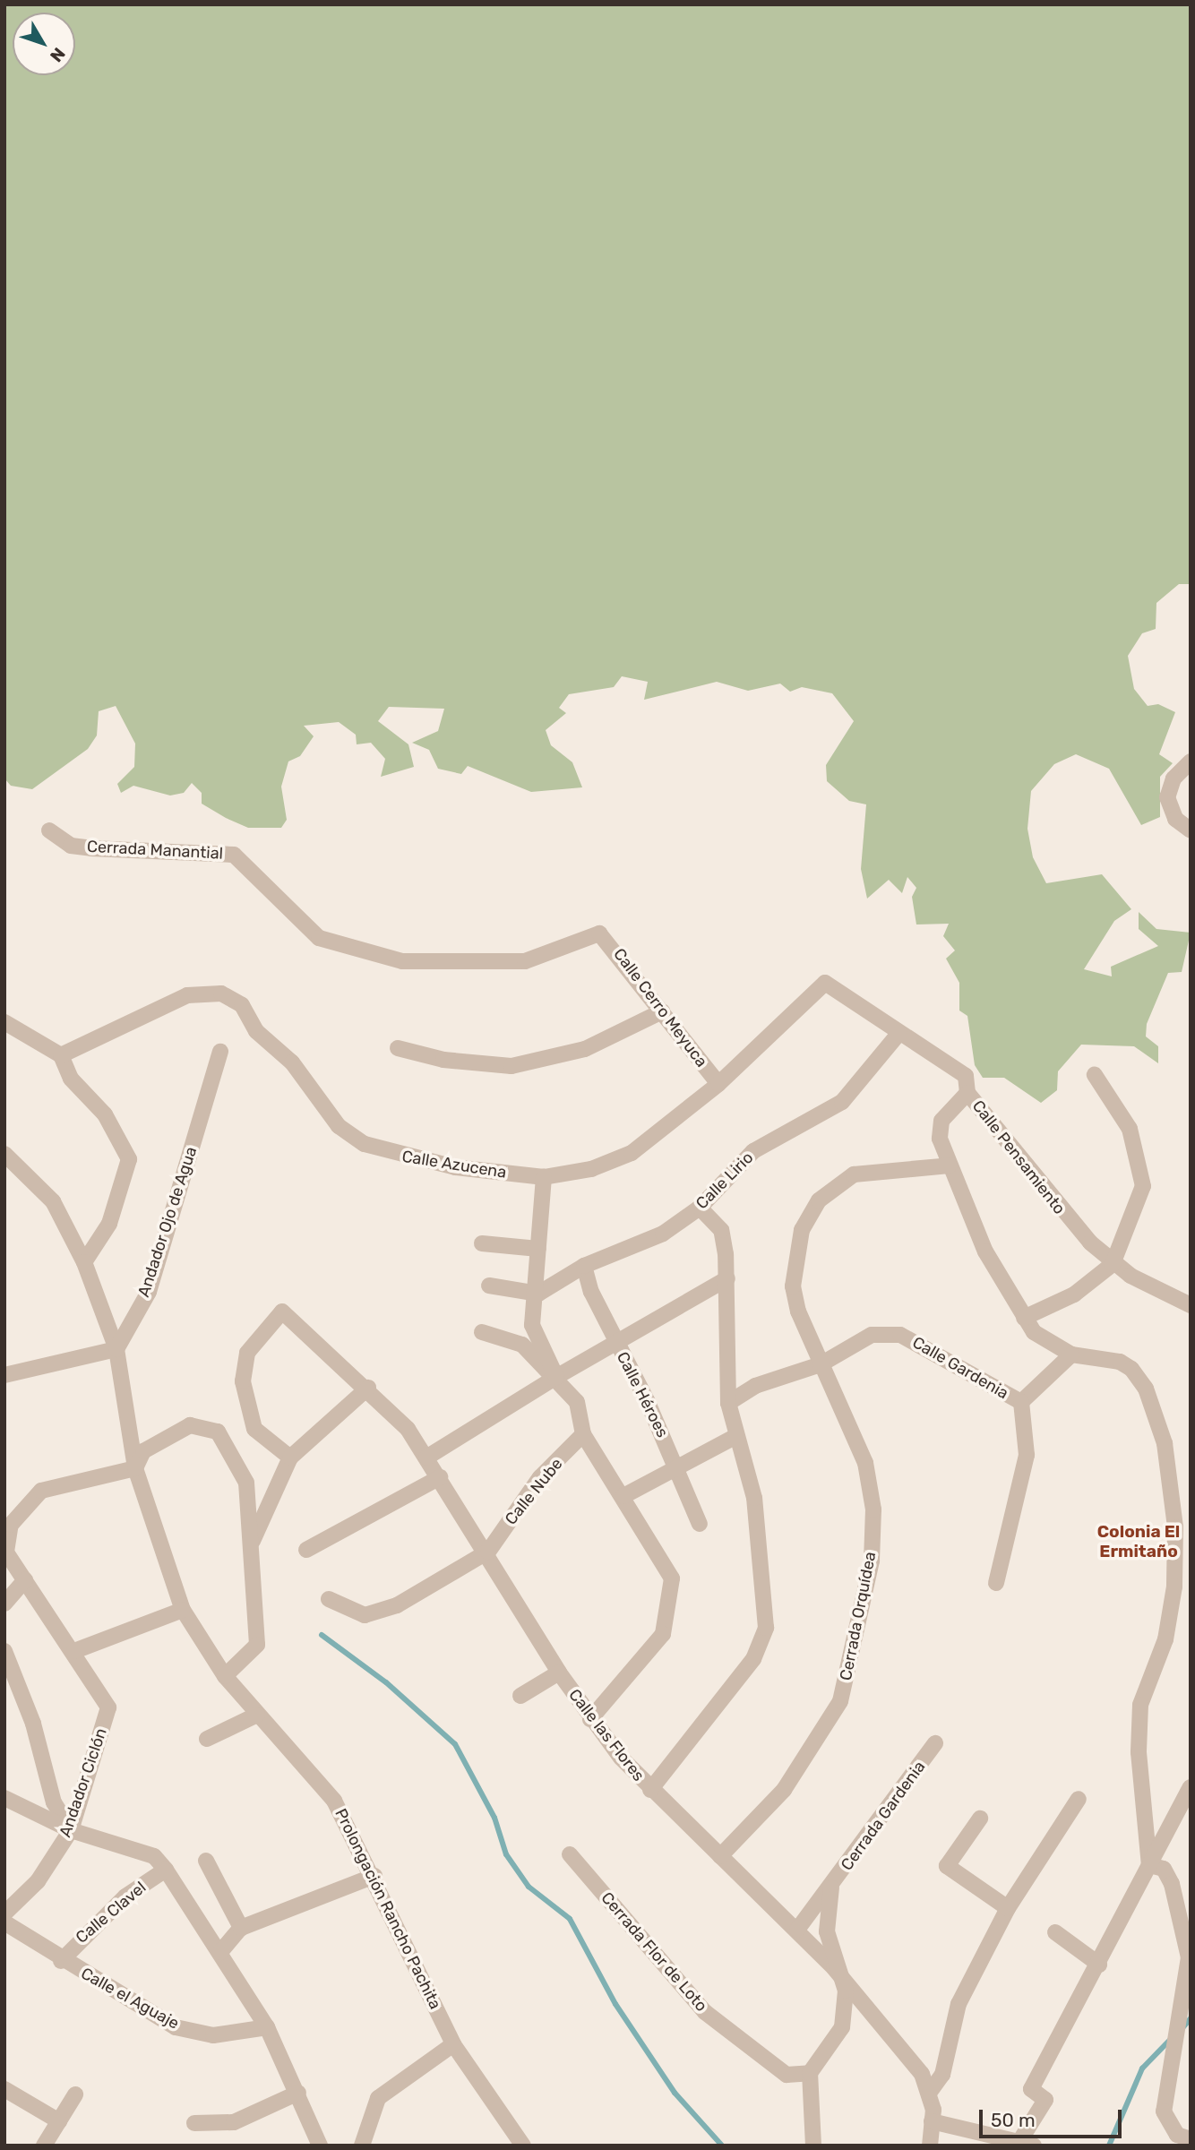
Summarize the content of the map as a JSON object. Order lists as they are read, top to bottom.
{
  "streets": {
    "street": [
      "Cerrada Manantial",
      "Calle Cerro Meyuca",
      "Calle Pensamiento",
      "Calle Azucena",
      "Calle Lirio",
      "Andador Ojo de Agua",
      "Calle Gardenia",
      "Calle Héroes",
      "Calle Nube",
      "Cerrada Orquídea",
      "Calle las Flores",
      "Andador Ciclón",
      "Cerrada Gardenia",
      "Prolongación Rancho Pachita",
      "Calle Clavel",
      "Cerrada Flor de Loto",
      "Calle el Aguaje"
    ]
  },
  "crossings": [
    ["Cerrada Manantial", "Calle Cerro Meyuca"],
    ["Calle Cerro Meyuca", "Calle Azucena"],
    ["Calle Pensamiento", "Calle Azucena"],
    ["Calle Pensamiento", "Calle Lirio"],
    ["Calle Lirio", "Calle Héroes"],
    ["Andador Ojo de Agua", "Prolongación Rancho Pachita"],
    ["Calle Gardenia", "Cerrada Orquídea"],
    ["Calle Nube", "Calle las Flores"],
    ["Cerrada Orquídea", "Calle las Flores"],
    ["Calle las Flores", "Cerrada Gardenia"],
    ["Calle Clavel", "Calle el Aguaje"]
  ],
  "districts": ["Colonia El Ermitaño"],
  "scale_bar": "50 m",
  "north": "bottom right"
}
